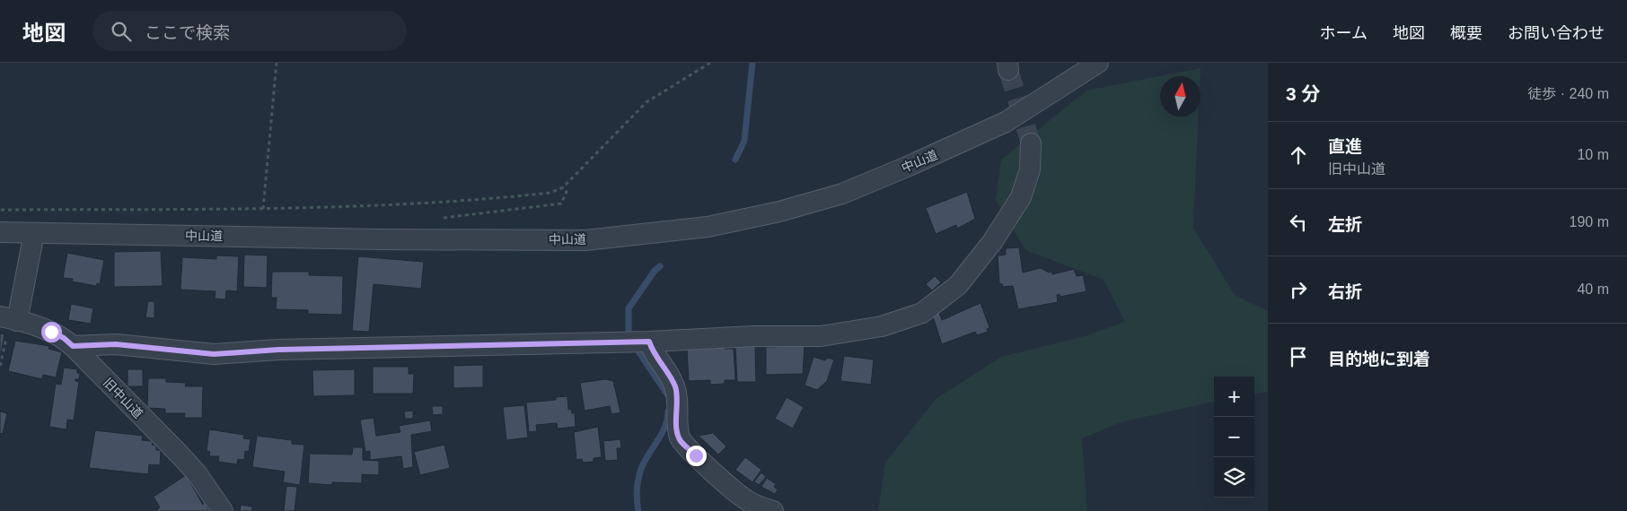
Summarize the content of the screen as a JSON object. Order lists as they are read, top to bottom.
{
  "streets": {
    "street": ["中山道", "旧中山道"]
  },
  "north": "top",
  "page": {
    "header": "地図",
    "search": "ここで検索",
    "nav": [
      "ホーム",
      "地図",
      "概要",
      "お問い合わせ"
    ],
    "heading": ["3 分", "徒歩 · 240 m"],
    "list": [
      ["直進", "旧中山道", "10 m"],
      ["左折", "190 m"],
      ["右折", "40 m"],
      "目的地に到着"
    ],
    "map_buttons": ["+", "−"]
  }
}
